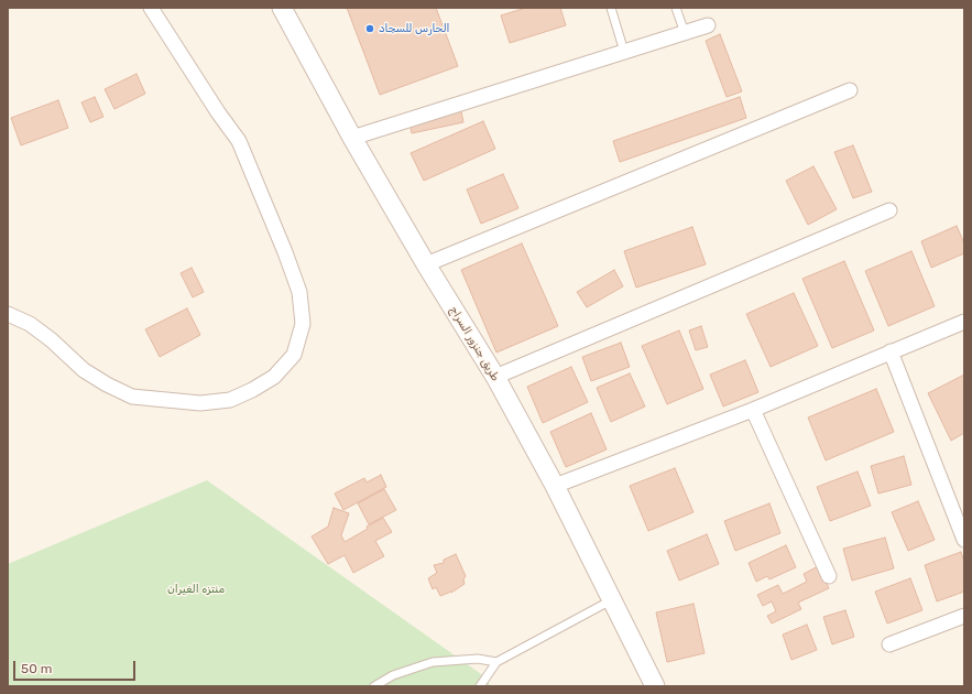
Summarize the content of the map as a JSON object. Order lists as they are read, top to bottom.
{
  "streets": {
    "street": ["طريق جنزور السراج"]
  },
  "parks": ["منتزه الغيران"],
  "places": ["الحارس للسجاد"],
  "scale_bar": "50 m"
}
